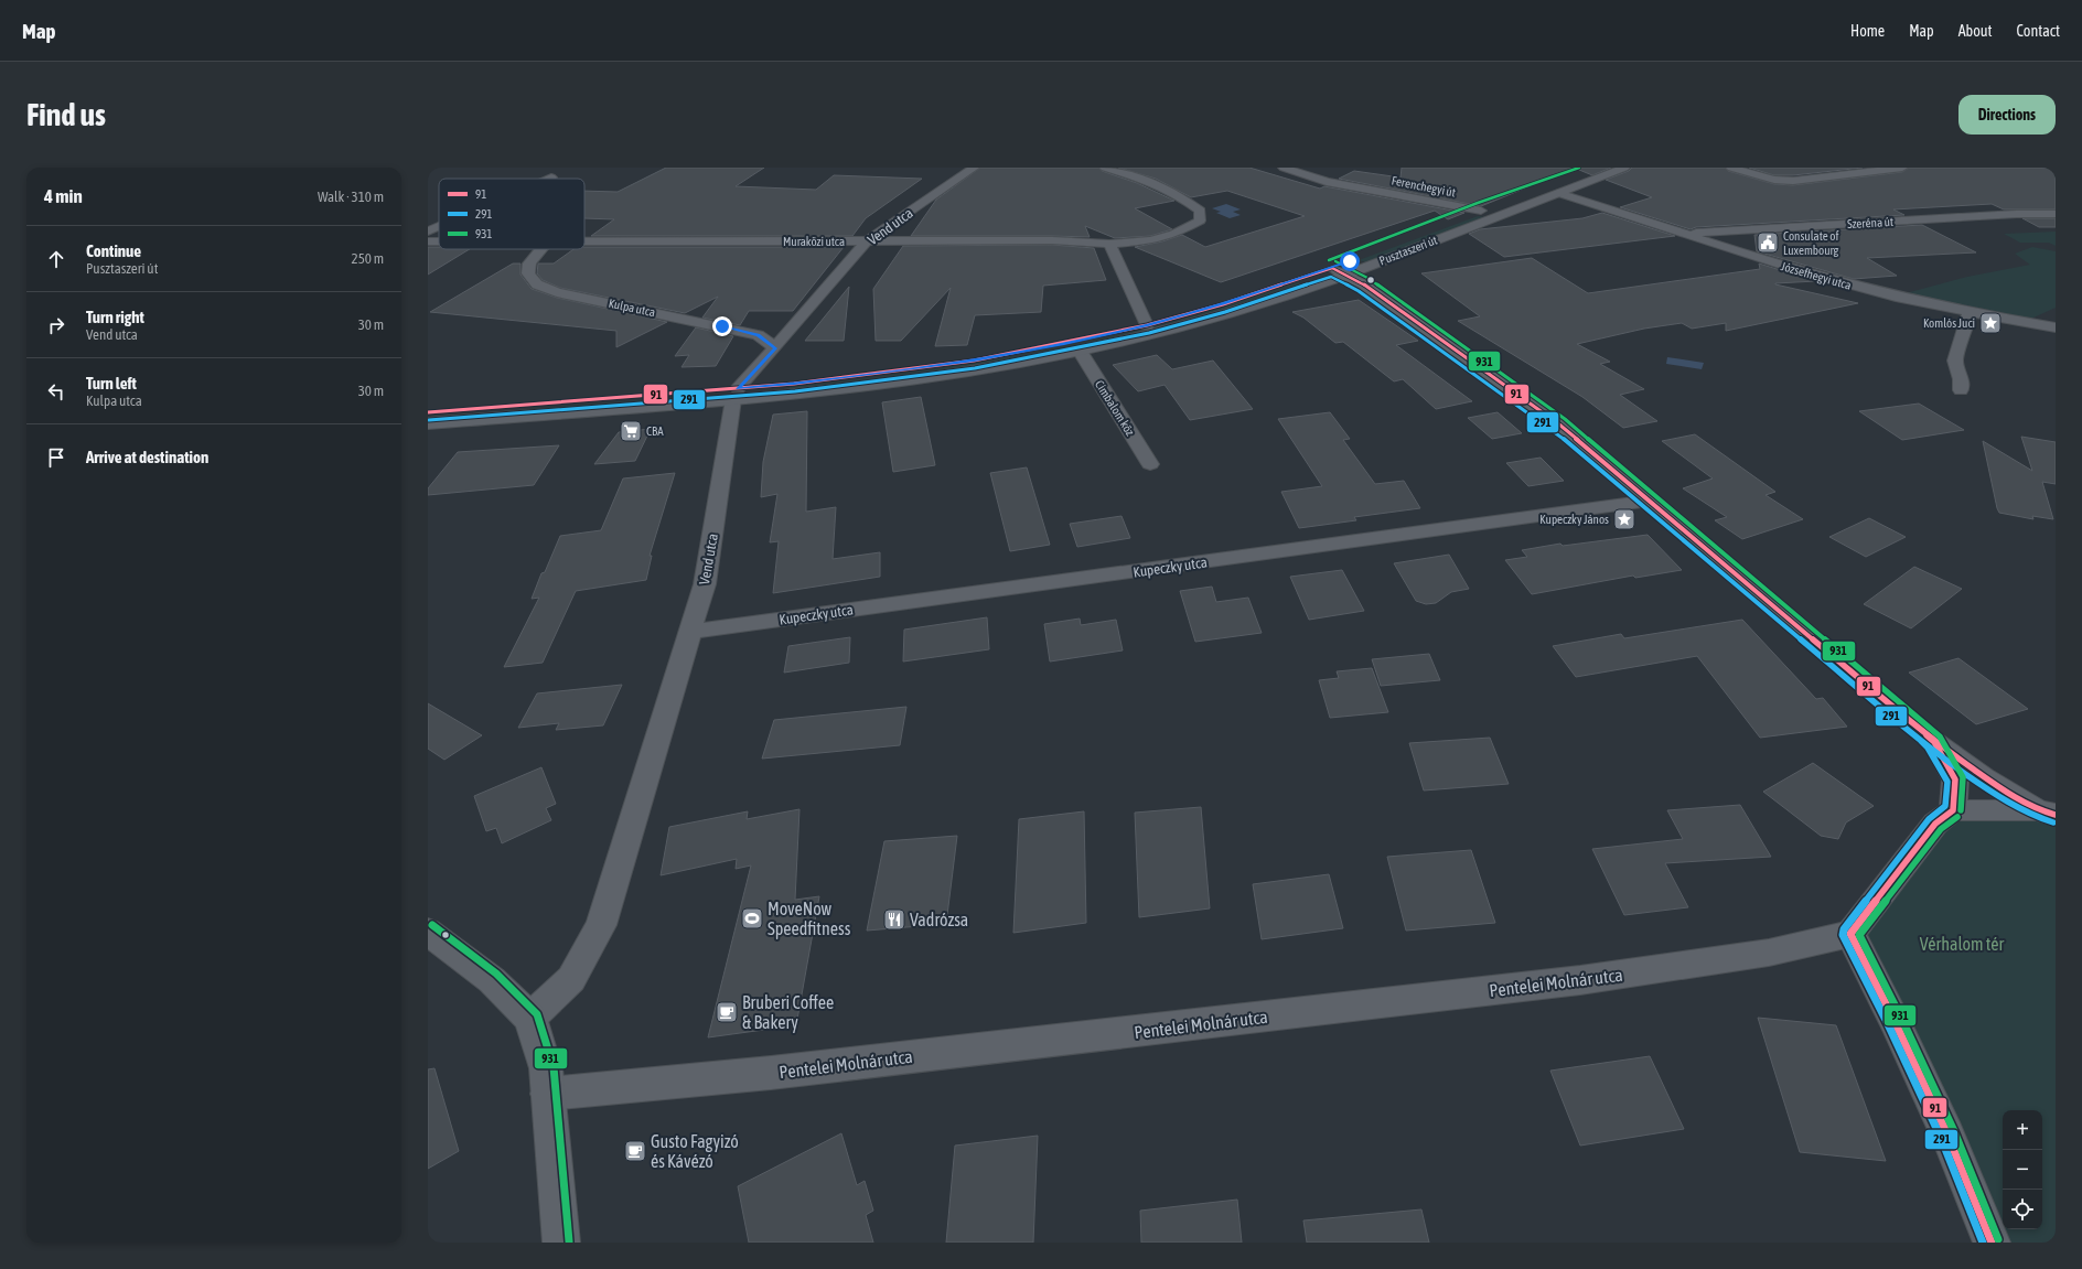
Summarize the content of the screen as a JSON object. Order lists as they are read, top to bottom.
{
  "streets": {
    "street": [
      "Ferenchegyi út",
      "Szeréna út",
      "Vend utca",
      "Muraközi utca",
      "Pusztaszeri út",
      "Józsefhegyi utca",
      "Kulpa utca",
      "Cimbalom köz",
      "Kupeczky utca",
      "Pentelei Molnár utca"
    ]
  },
  "crossings": [
    ["Ferenchegyi út", "Pusztaszeri út"],
    ["Szeréna út", "Józsefhegyi utca"],
    ["Vend utca", "Muraközi utca"],
    ["Vend utca", "Pusztaszeri út"],
    ["Vend utca", "Kulpa utca"],
    ["Vend utca", "Kupeczky utca"],
    ["Pusztaszeri út", "Józsefhegyi utca"],
    ["Pusztaszeri út", "Cimbalom köz"]
  ],
  "parks": ["Vérhalom tér"],
  "places": {
    "public building": ["Consulate of Luxembourg"],
    "place": ["Komlós Juci", "Kupeczky János"],
    "supermarket": ["CBA"],
    "sports": ["MoveNow Speedfitness"],
    "restaurant": ["Vadrózsa"],
    "cafe": ["Bruberi Coffee & Bakery", "Gusto Fagyizó és Kávézó"]
  },
  "lines": ["transit line 931", "transit line 91", "transit line 291"],
  "legend": ["91", "291", "931"],
  "page": {
    "header": "Map",
    "nav": [
      "Home",
      "Map",
      "About",
      "Contact"
    ],
    "buttons": "Directions",
    "title": "Find us",
    "heading": ["4 min", "Walk · 310 m"],
    "list": [
      ["Continue", "Pusztaszeri út", "250 m"],
      ["Turn right", "Vend utca", "30 m"],
      ["Turn left", "Kulpa utca", "30 m"],
      "Arrive at destination"
    ],
    "map_buttons": ["+", "−"]
  }
}
